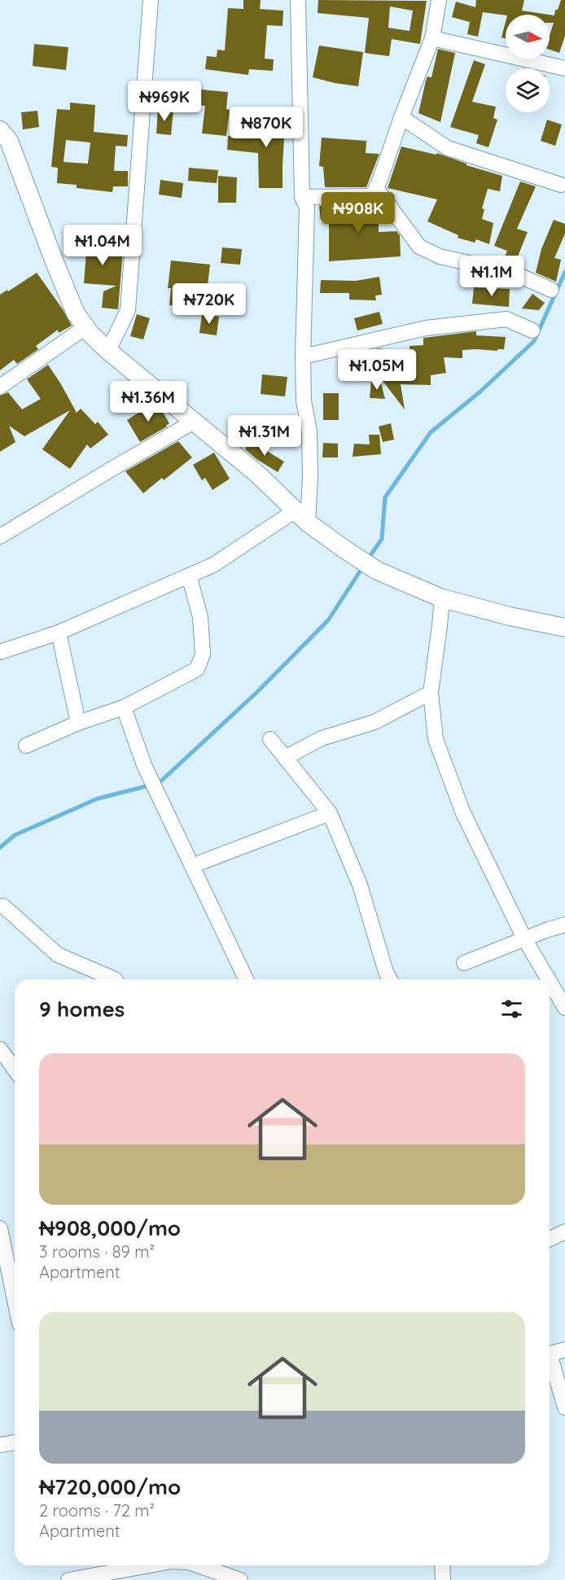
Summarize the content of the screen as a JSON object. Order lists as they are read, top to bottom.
{
  "north": "right",
  "page": {
    "price": [
      "₦969K",
      "₦870K",
      "₦908K",
      "₦1.04M",
      "₦1.1M",
      "₦720K",
      "₦1.05M",
      "₦1.36M",
      "₦1.31M"
    ],
    "heading": "9 homes",
    "list": [
      {
        "name": "₦908,000/mo",
        "note": "3 rooms · 89 m² · Apartment"
      },
      {
        "name": "₦720,000/mo",
        "note": "2 rooms · 72 m² · Apartment"
      }
    ]
  }
}
